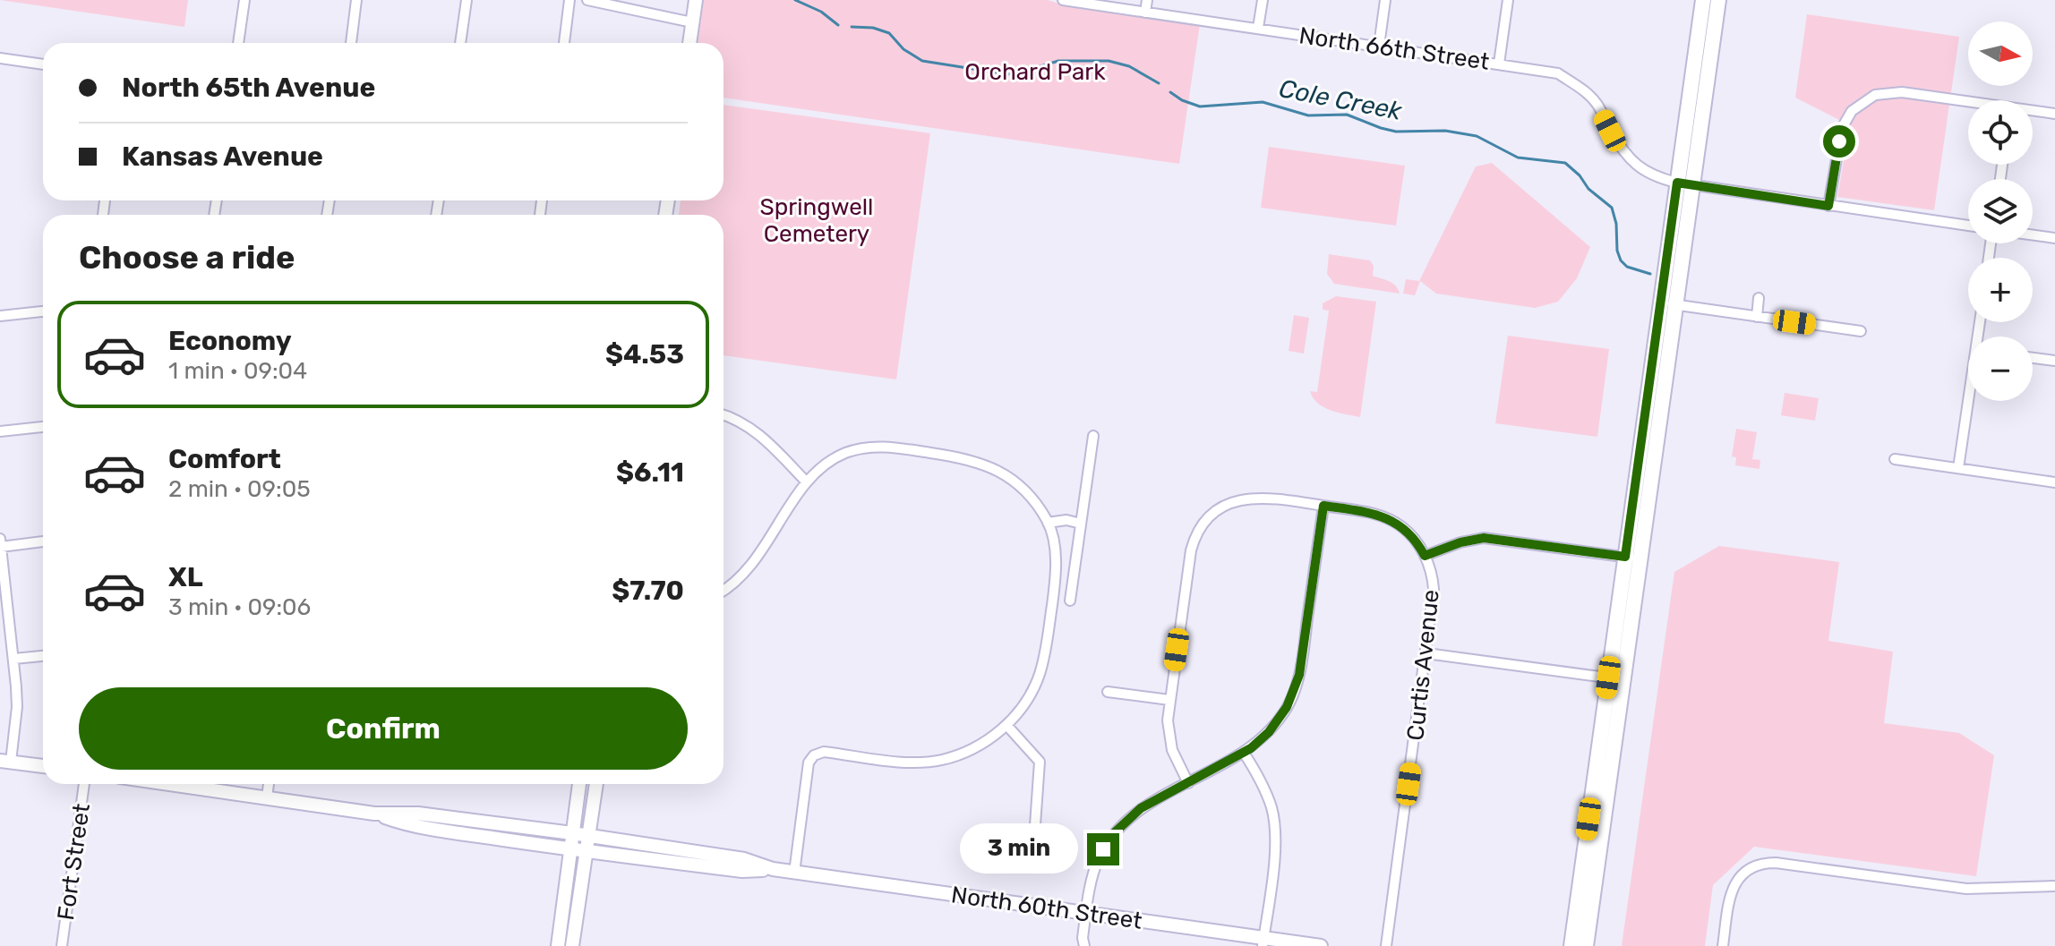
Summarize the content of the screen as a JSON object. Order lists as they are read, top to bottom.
{
  "streets": {
    "main road": ["North 60th Street"],
    "street": ["North 66th Street", "Curtis Avenue", "Fort Street"]
  },
  "water": ["Cole Creek"],
  "parks": ["Orchard Park", "Springwell Cemetery"],
  "north": "right",
  "page": {
    "map_buttons": ["+", "−"],
    "banner": ["North 65th Avenue", "Kansas Avenue"],
    "heading": "Choose a ride",
    "list": [
      {
        "name": "Economy",
        "note": "1 min · 09:04",
        "value": "$4.53"
      },
      {
        "name": "Comfort",
        "note": "2 min · 09:05",
        "value": "$6.11"
      },
      {
        "name": "XL",
        "note": "3 min · 09:06",
        "value": "$7.70"
      }
    ],
    "buttons": "Confirm",
    "bubble": "3 min"
  }
}
